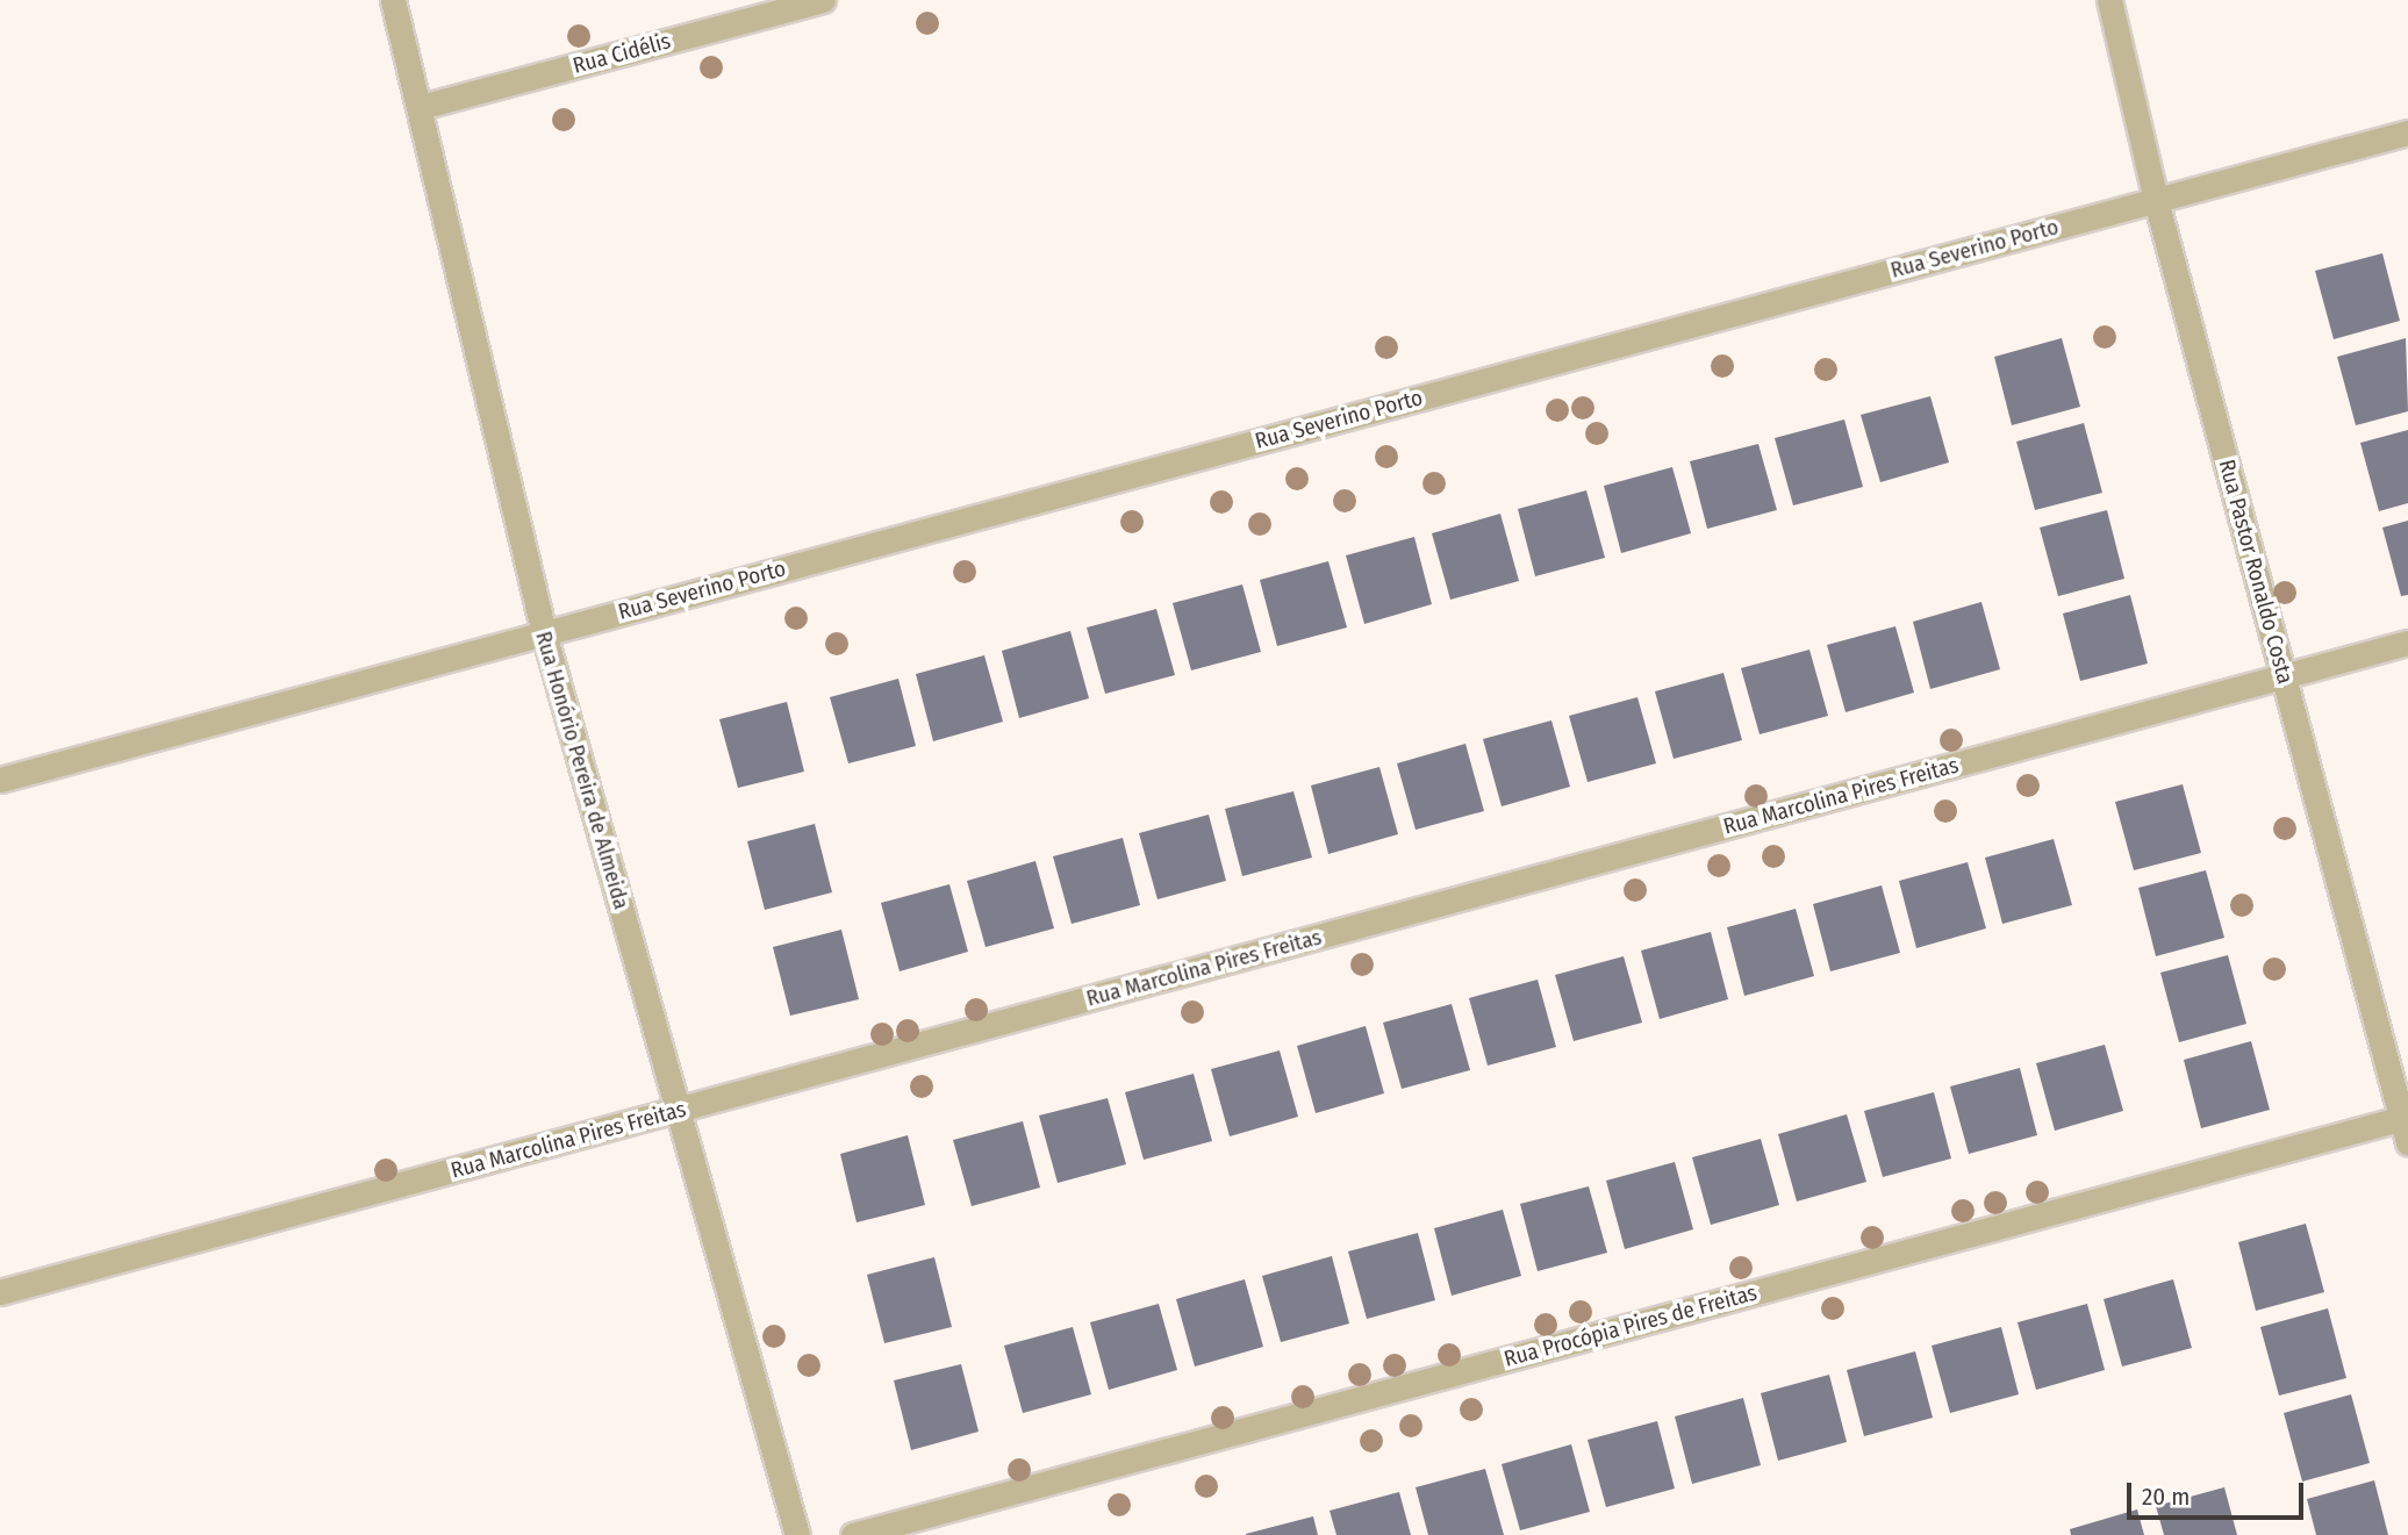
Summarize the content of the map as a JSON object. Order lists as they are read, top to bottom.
{
  "streets": {
    "street": [
      "Rua Cidélis",
      "Rua Severino Porto",
      "Rua Pastor Ronaldo Costa",
      "Rua Honório Pereira de Almeida",
      "Rua Marcolina Pires Freitas",
      "Rua Procópia Pires de Freitas"
    ]
  },
  "crossings": [
    ["Rua Cidélis", "Rua Honório Pereira de Almeida"],
    ["Rua Severino Porto", "Rua Pastor Ronaldo Costa"],
    ["Rua Severino Porto", "Rua Honório Pereira de Almeida"],
    ["Rua Pastor Ronaldo Costa", "Rua Marcolina Pires Freitas"],
    ["Rua Pastor Ronaldo Costa", "Rua Procópia Pires de Freitas"],
    ["Rua Honório Pereira de Almeida", "Rua Marcolina Pires Freitas"]
  ],
  "scale_bar": "20 m"
}
